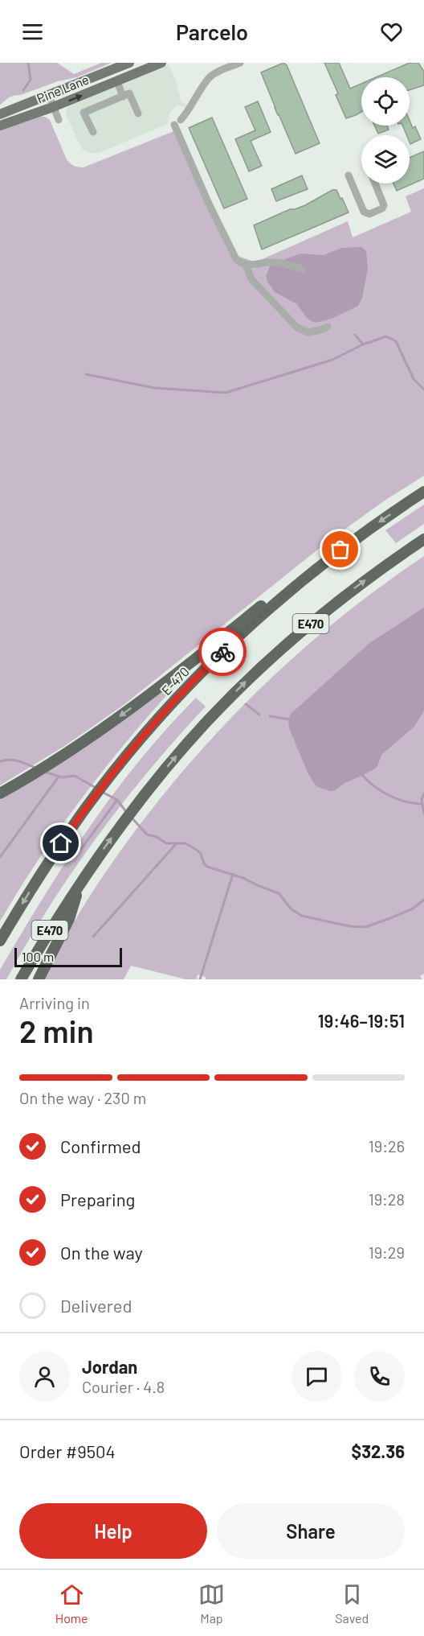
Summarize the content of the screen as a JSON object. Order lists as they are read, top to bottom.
{
  "streets": {
    "highway": ["E470", "E-470"],
    "main road": ["Pine Lane"]
  },
  "scale_bar": "100 m",
  "page": {
    "header": "Parcelo",
    "scale": "100 m",
    "heading": ["2 min", "Arriving in", "19:46–19:51"],
    "panel": [
      "Jordan",
      "Courier · 4.8",
      "Order #9504",
      "$32.36"
    ],
    "bar": "On the way · 230 m",
    "list": [
      ["Confirmed", "19:26"],
      ["Preparing", "19:28"],
      ["On the way", "19:29"],
      "Delivered"
    ],
    "buttons": ["Help", "Share"],
    "tabs": ["Home", "Map", "Saved"]
  }
}
